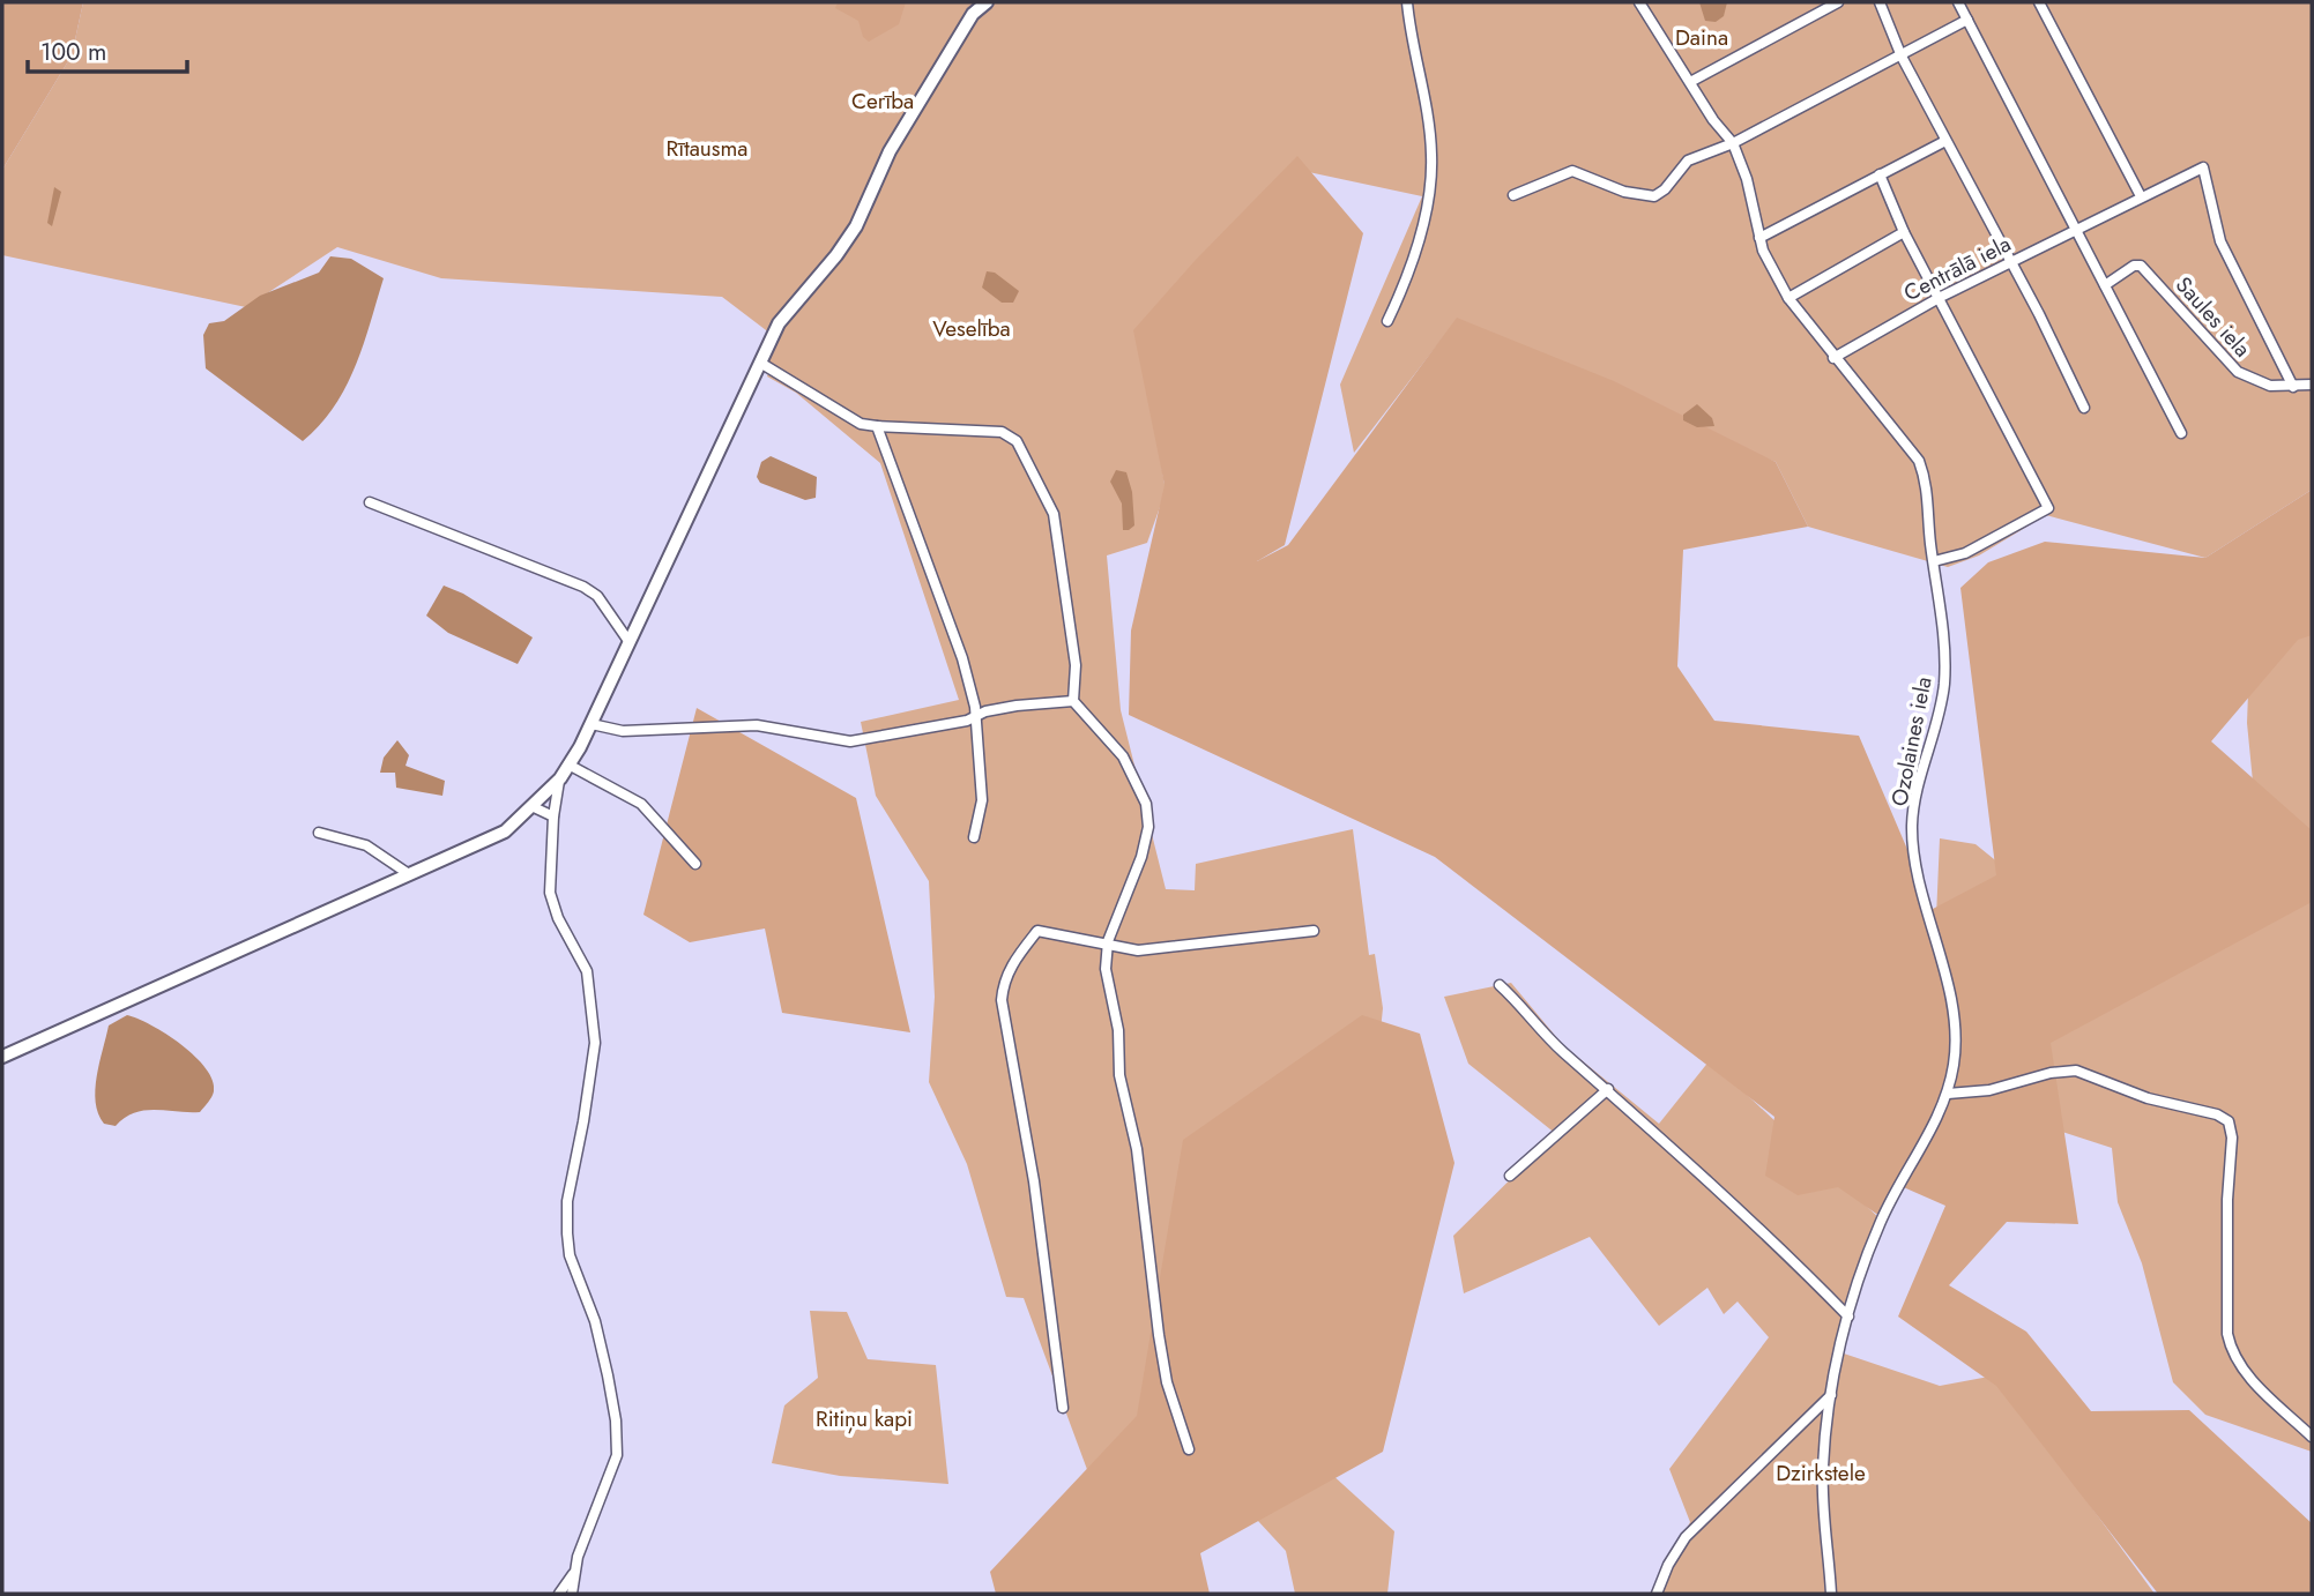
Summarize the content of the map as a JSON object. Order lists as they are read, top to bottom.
{
  "streets": {
    "street": ["Centrālā iela", "Saules iela", "Ozolaines iela"]
  },
  "crossings": [
    ["Centrālā iela", "Saules iela"],
    ["Centrālā iela", "Ozolaines iela"]
  ],
  "parks": [
    "Daina",
    "Cerība",
    "Rītausma",
    "Veselība",
    "Ritiņu kapi",
    "Dzirkstele"
  ],
  "scale_bar": "100 m"
}
